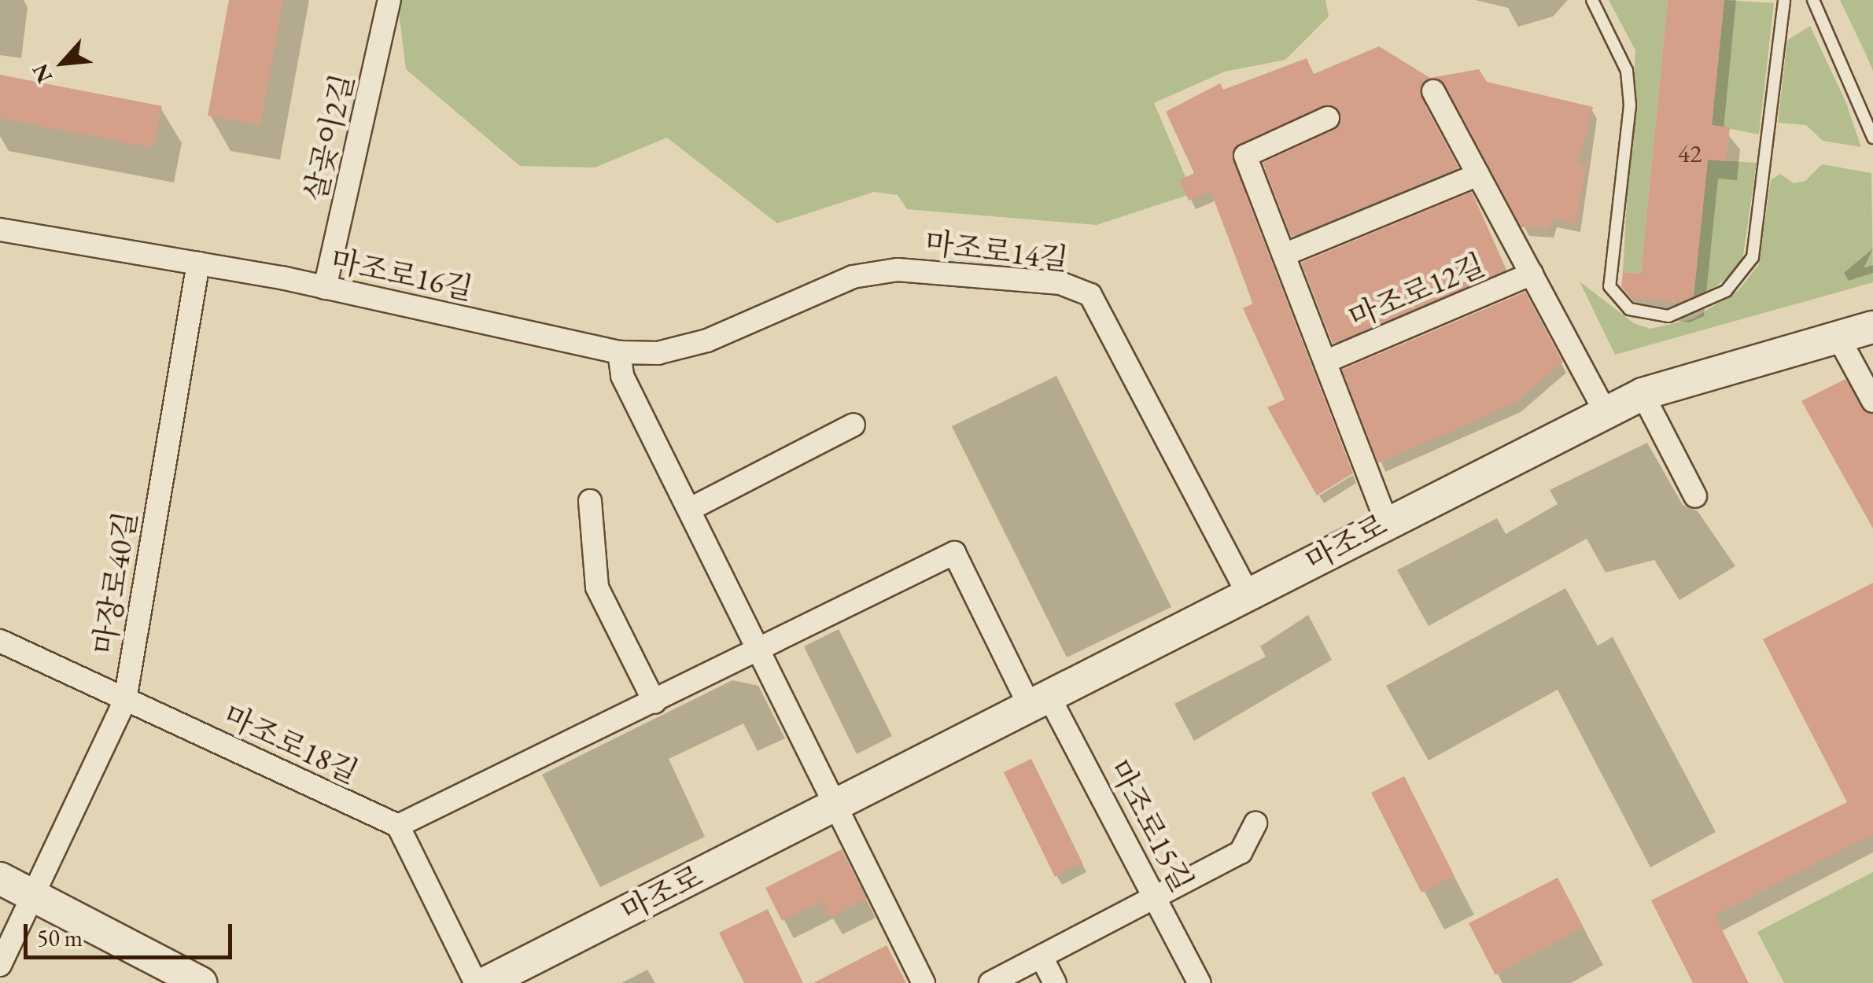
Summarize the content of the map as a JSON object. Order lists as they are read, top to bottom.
{
  "streets": {
    "main road": ["마조로"],
    "street": [
      "살곶이2길",
      "마조로14길",
      "마조로16길",
      "마조로12길",
      "마장로40길",
      "마조로18길",
      "마조로15길"
    ]
  },
  "crossings": [
    ["살곶이2길", "마조로16길"],
    ["마조로14길", "마조로16길"],
    ["마조로14길", "마조로"],
    ["마조로16길", "마장로40길"],
    ["마조로12길", "마조로"],
    ["마조로", "마조로15길"],
    ["마장로40길", "마조로18길"]
  ],
  "house_numbers": ["42"],
  "scale_bar": "50 m",
  "north": "bottom left"
}
